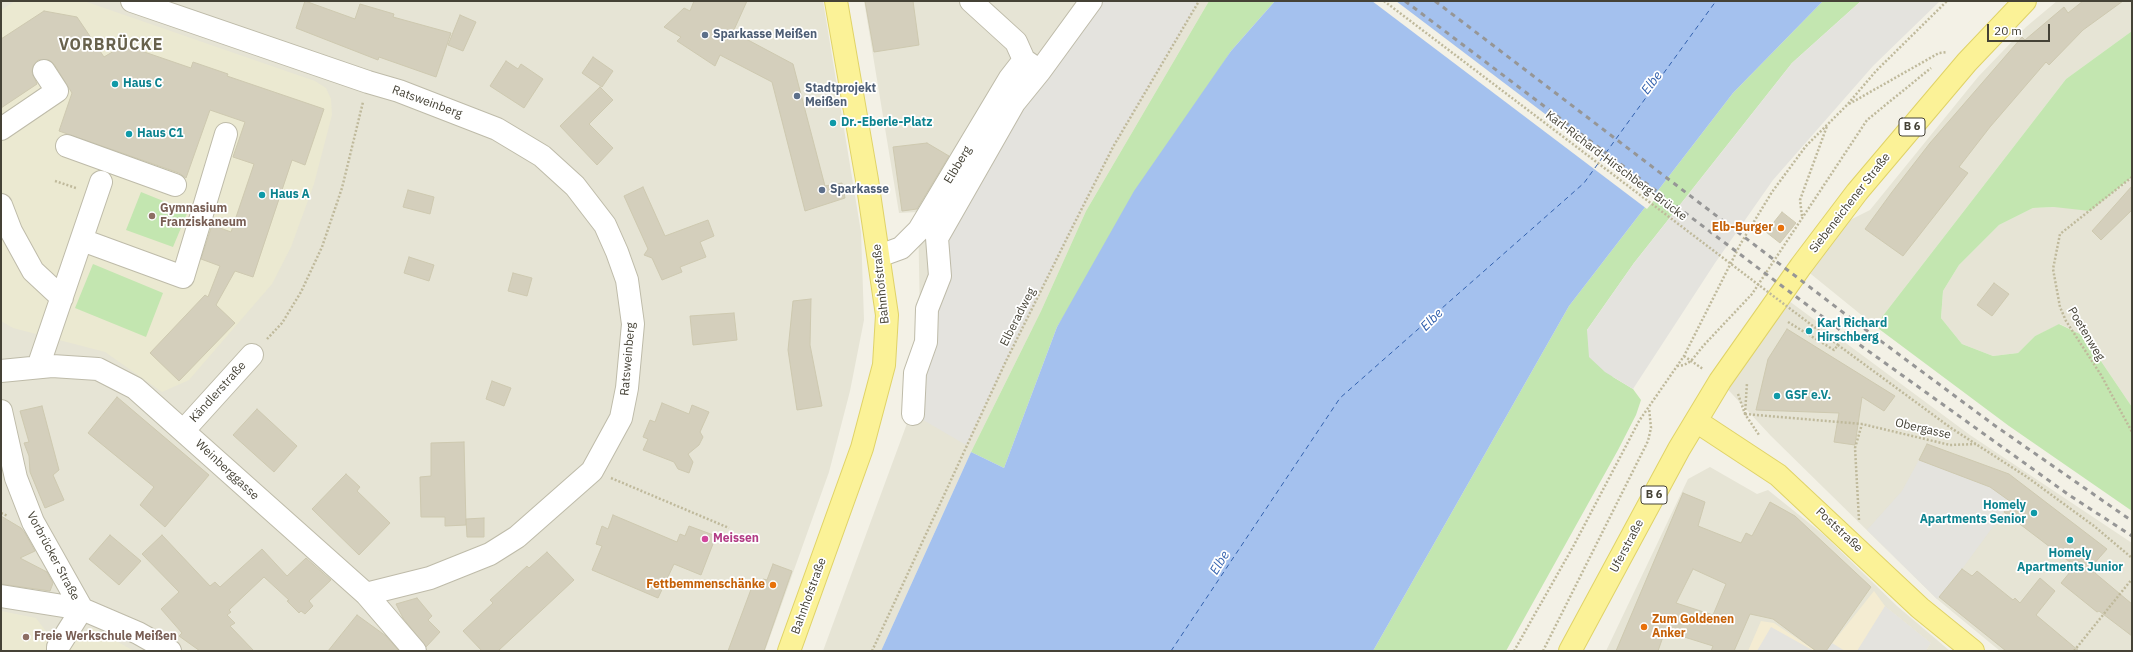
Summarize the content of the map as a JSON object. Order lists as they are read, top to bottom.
{
  "streets": {
    "main road": [
      "B 6",
      "Siebeneichener Straße",
      "Bahnhofstraße",
      "Poststraße",
      "Uferstraße"
    ],
    "street": [
      "Ratsweinberg",
      "Elbberg",
      "Kändlerstraße",
      "Weinberggasse",
      "Vorbrücker Straße"
    ],
    "path": [
      "Karl-Richard-Hirschberg-Brücke",
      "Elberadweg",
      "Poetenweg",
      "Obergasse"
    ]
  },
  "crossings": [
    ["Ratsweinberg", "Weinberggasse"],
    ["Elbberg", "Bahnhofstraße"],
    ["Karl-Richard-Hirschberg-Brücke", "Obergasse"],
    ["Siebeneichener Straße", "Poststraße"],
    ["Siebeneichener Straße", "Uferstraße"],
    ["Kändlerstraße", "Weinberggasse"],
    ["Poststraße", "Uferstraße"]
  ],
  "districts": ["VORBRÜCKE"],
  "water": ["Elbe"],
  "places": [
    "Sparkasse Meißen",
    "Haus C",
    "Stadtprojekt Meißen",
    "Dr.-Eberle-Platz",
    "Haus C1",
    "Sparkasse",
    "Haus A",
    "Gymnasium Franziskaneum",
    "Elb-Burger",
    "Karl Richard Hirschberg",
    "GSF e.V.",
    "Homely Apartments Senior",
    "Meissen",
    "Homely Apartments Junior",
    "Fettbemmenschänke",
    "Zum Goldenen Anker",
    "Freie Werkschule Meißen"
  ],
  "scale_bar": "20 m"
}
